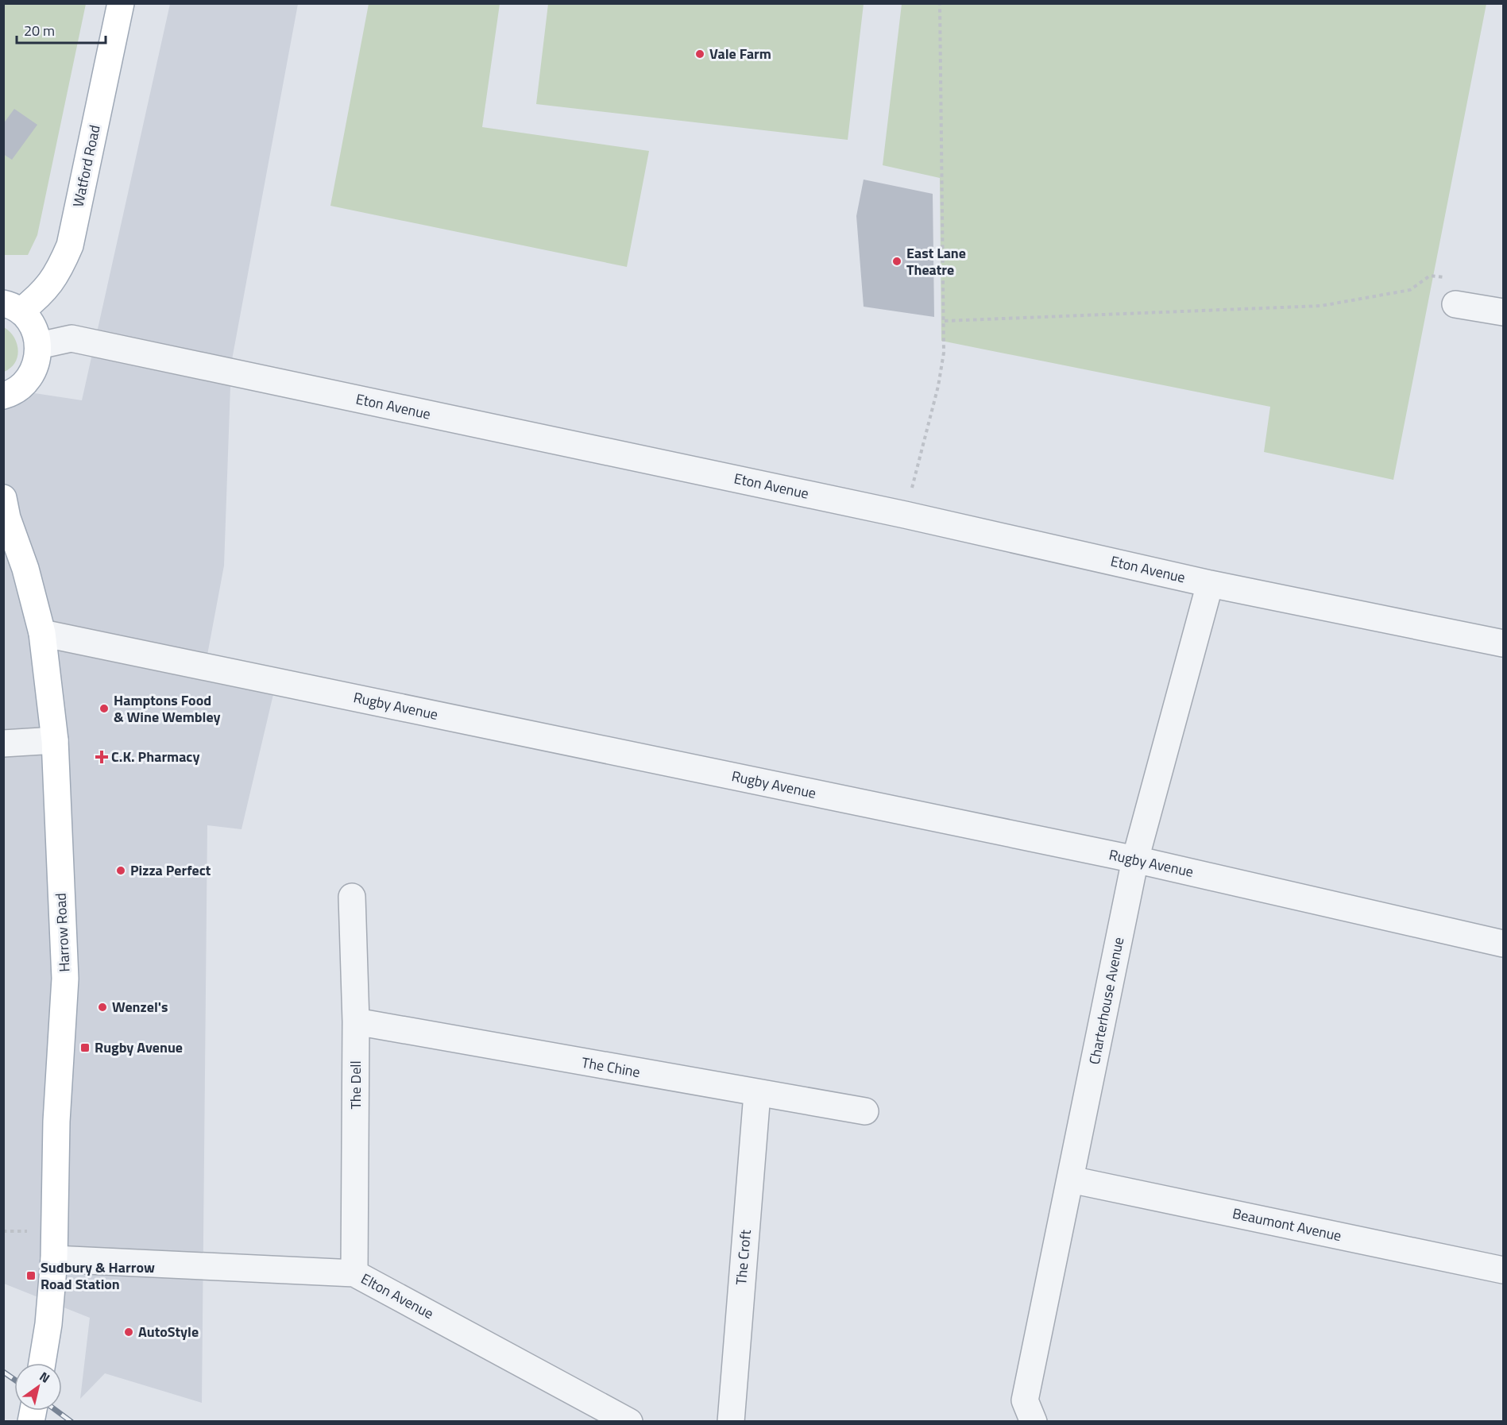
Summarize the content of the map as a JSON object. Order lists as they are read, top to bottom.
{
  "streets": {
    "main road": ["Watford Road", "Harrow Road"],
    "street": [
      "Eton Avenue",
      "Rugby Avenue",
      "Charterhouse Avenue",
      "The Chine",
      "The Dell",
      "Beaumont Avenue",
      "The Croft",
      "Elton Avenue"
    ]
  },
  "crossings": [
    ["Eton Avenue", "Charterhouse Avenue"],
    ["Rugby Avenue", "Harrow Road"],
    ["Rugby Avenue", "Charterhouse Avenue"],
    ["Harrow Road", "Elton Avenue"],
    ["Charterhouse Avenue", "Beaumont Avenue"],
    ["The Chine", "The Dell"],
    ["The Chine", "The Croft"],
    ["The Dell", "Elton Avenue"]
  ],
  "places": {
    "other": [
      "Vale Farm",
      "East Lane Theatre",
      "Hamptons Food & Wine Wembley",
      "Pizza Perfect",
      "Wenzel's",
      "AutoStyle"
    ],
    "health": ["C.K. Pharmacy"],
    "transit": ["Rugby Avenue", "Sudbury & Harrow Road Station"]
  },
  "scale_bar": "20 m",
  "north": "top right"
}
